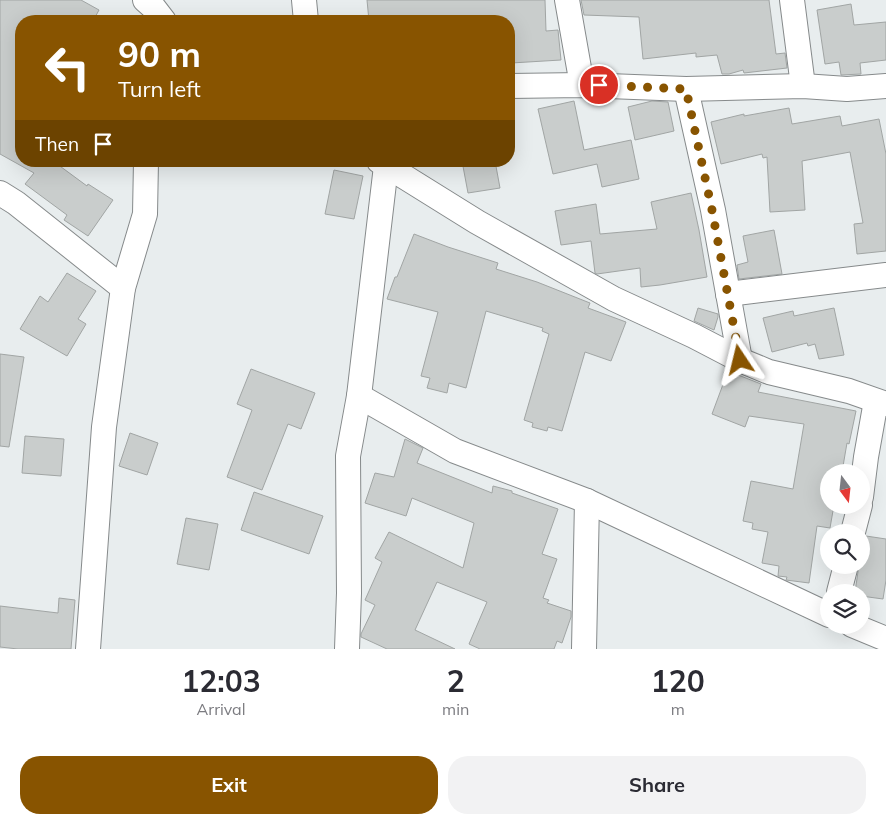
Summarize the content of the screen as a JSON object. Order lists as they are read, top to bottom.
{
  "north": "bottom",
  "page": {
    "turn": ["90 m", "Turn left"],
    "then": "Then",
    "eta": [
      "12:03",
      "Arrival",
      "2",
      "min",
      "120",
      "m"
    ],
    "buttons": ["Exit", "Share"]
  }
}
